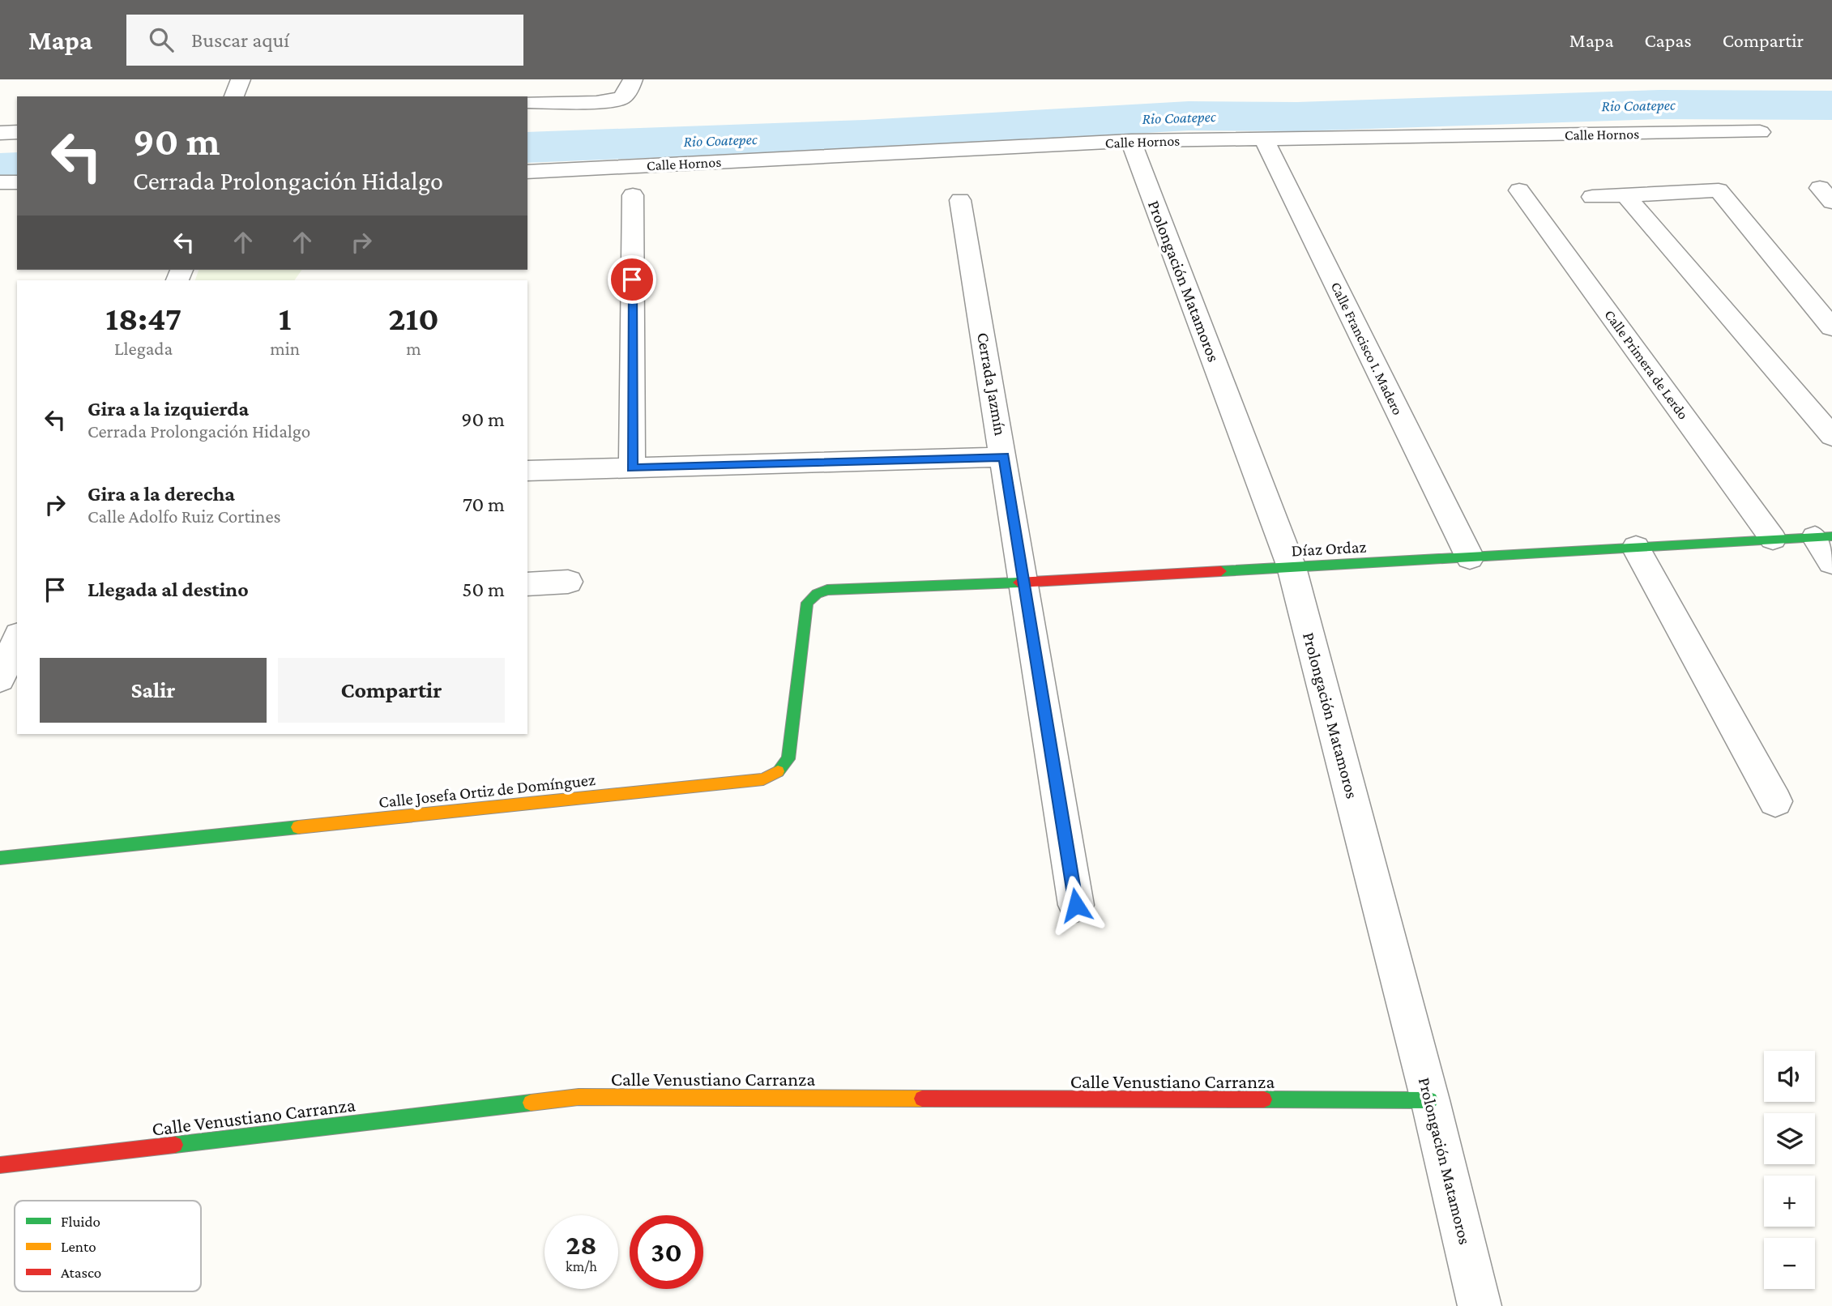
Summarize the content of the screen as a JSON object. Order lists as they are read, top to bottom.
{
  "streets": {
    "street": [
      "Calle Hornos",
      "Prolongación Matamoros",
      "Calle Francisco I. Madero",
      "Calle Primera de Lerdo",
      "Cerrada Jazmín",
      "Díaz Ordaz",
      "Calle Josefa Ortiz de Domínguez",
      "Calle Venustiano Carranza"
    ]
  },
  "crossings": [
    ["Calle Hornos", "Prolongación Matamoros"],
    ["Calle Hornos", "Calle Francisco I. Madero"],
    ["Prolongación Matamoros", "Díaz Ordaz"],
    ["Prolongación Matamoros", "Calle Venustiano Carranza"],
    ["Calle Francisco I. Madero", "Díaz Ordaz"],
    ["Calle Primera de Lerdo", "Díaz Ordaz"],
    ["Cerrada Jazmín", "Díaz Ordaz"],
    ["Díaz Ordaz", "Calle Josefa Ortiz de Domínguez"]
  ],
  "water": ["Rio Coatepec"],
  "legend": ["Fluido", "Lento", "Atasco"],
  "page": {
    "header": "Mapa",
    "search": "Buscar aquí",
    "nav": ["Mapa", "Capas", "Compartir"],
    "turn": ["90 m", "Cerrada Prolongación Hidalgo"],
    "eta": [
      "18:47",
      "Llegada",
      "1",
      "min",
      "210",
      "m"
    ],
    "list": [
      {
        "name": "Gira a la izquierda",
        "note": "Cerrada Prolongación Hidalgo",
        "value": "90 m"
      },
      {
        "name": "Gira a la derecha",
        "note": "Calle Adolfo Ruiz Cortines",
        "value": "70 m"
      },
      {
        "name": "Llegada al destino",
        "value": "50 m"
      }
    ],
    "buttons": ["Salir", "Compartir"],
    "map_buttons": ["+", "−"],
    "speed": "28 km/h",
    "limit": "30"
  }
}
